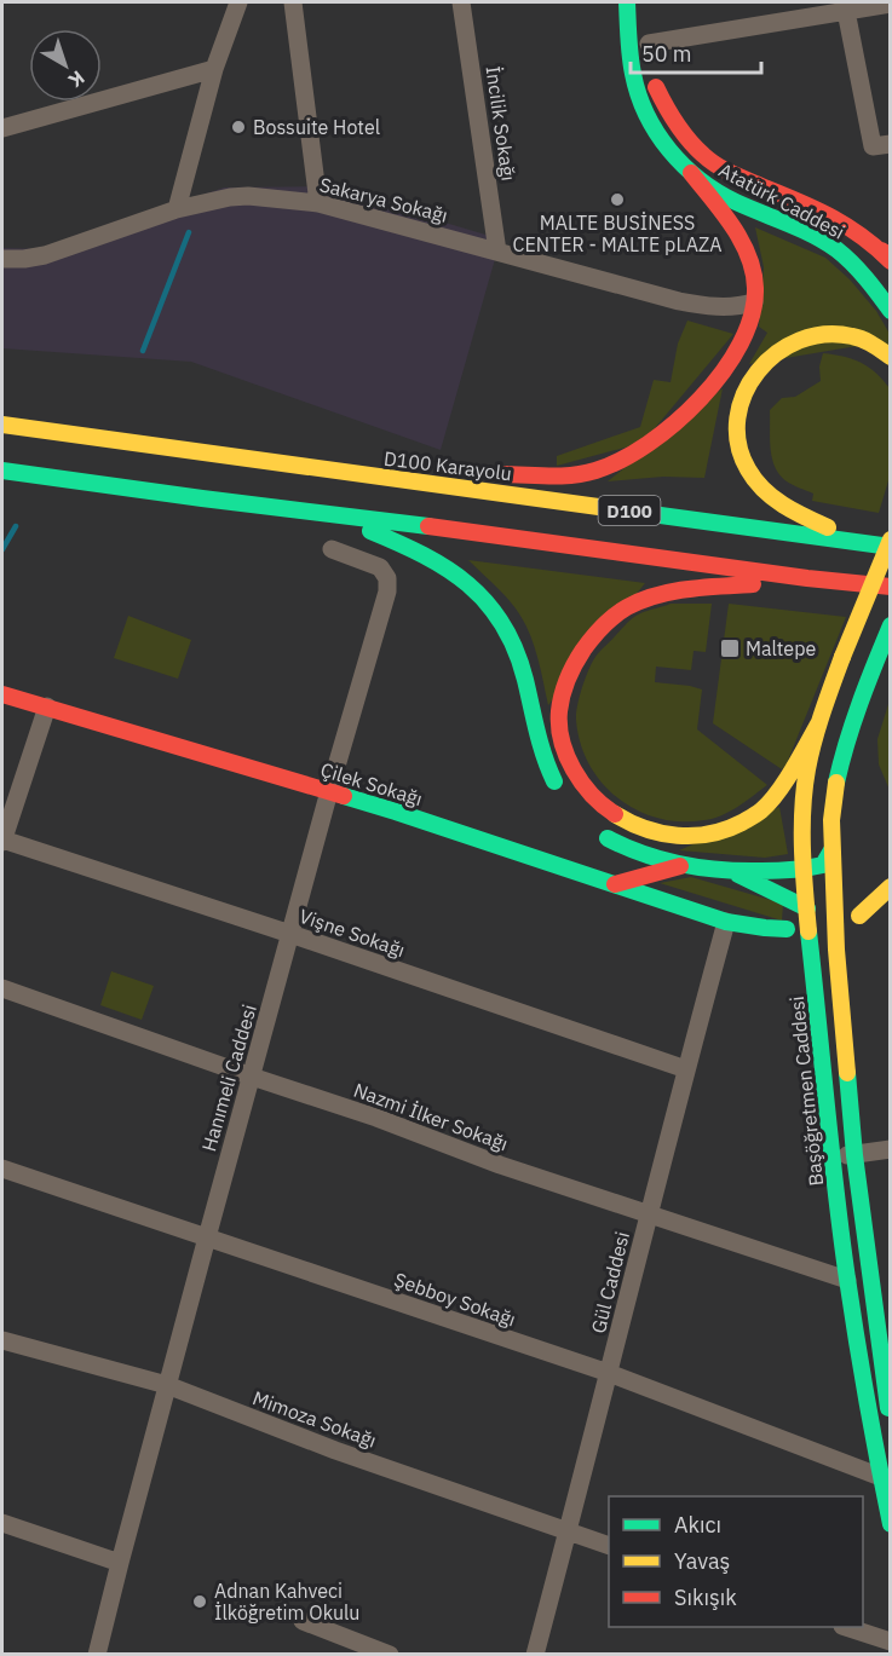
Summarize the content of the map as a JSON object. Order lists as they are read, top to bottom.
{
  "streets": {
    "main road": [
      "Atatürk Caddesi",
      "D100 Karayolu",
      "D100",
      "Çilek Sokağı",
      "Başöğretmen Caddesi"
    ],
    "street": [
      "İncilik Sokağı",
      "Sakarya Sokağı",
      "Vişne Sokağı",
      "Hanımeli Caddesi",
      "Nazmi İlker Sokağı",
      "Gül Caddesi",
      "Şebboy Sokağı",
      "Mimoza Sokağı"
    ]
  },
  "crossings": [
    ["İncilik Sokağı", "Sakarya Sokağı"],
    ["Çilek Sokağı", "Hanımeli Caddesi"],
    ["Çilek Sokağı", "Gül Caddesi"],
    ["Vişne Sokağı", "Hanımeli Caddesi"],
    ["Vişne Sokağı", "Gül Caddesi"],
    ["Hanımeli Caddesi", "Nazmi İlker Sokağı"],
    ["Hanımeli Caddesi", "Şebboy Sokağı"],
    ["Hanımeli Caddesi", "Mimoza Sokağı"],
    ["Başöğretmen Caddesi", "Nazmi İlker Sokağı"],
    ["Başöğretmen Caddesi", "Şebboy Sokağı"],
    ["Nazmi İlker Sokağı", "Gül Caddesi"],
    ["Gül Caddesi", "Şebboy Sokağı"],
    ["Gül Caddesi", "Mimoza Sokağı"]
  ],
  "places": {
    "other": ["Bossuite Hotel", "MALTE BUSİNESS CENTER - MALTE pLAZA", "Adnan Kahveci İlköğretim Okulu"],
    "transit": ["Maltepe"]
  },
  "legend": ["Akıcı", "Yavaş", "Sıkışık"],
  "scale_bar": "50 m",
  "north": "bottom right"
}
